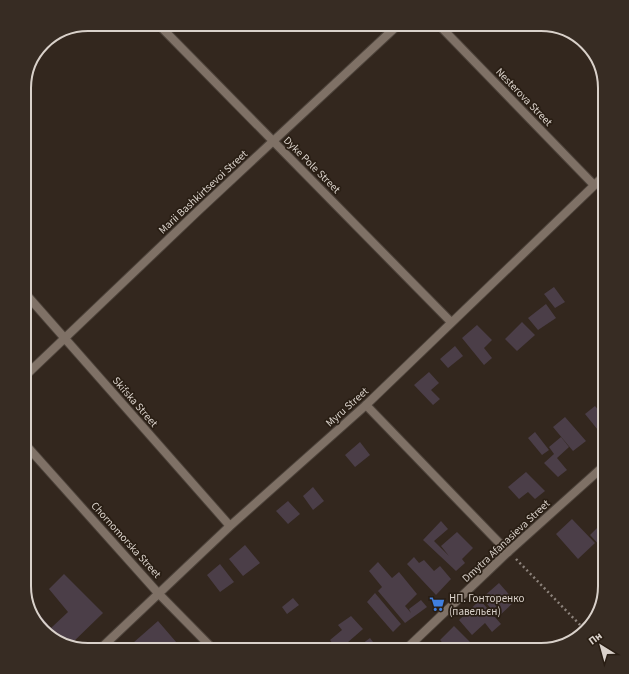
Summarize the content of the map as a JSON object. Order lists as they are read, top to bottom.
{
  "streets": {
    "street": [
      "Nesterova Street",
      "Dyke Pole Street",
      "Marii Bashkirtsevoi Street",
      "Skifska Street",
      "Myru Street",
      "Chornomorska Street",
      "Dmytra Afanasieva Street"
    ]
  },
  "crossings": [
    ["Nesterova Street", "Myru Street"],
    ["Dyke Pole Street", "Marii Bashkirtsevoi Street"],
    ["Dyke Pole Street", "Myru Street"],
    ["Marii Bashkirtsevoi Street", "Skifska Street"],
    ["Skifska Street", "Myru Street"],
    ["Myru Street", "Chornomorska Street"]
  ],
  "places": {
    "supermarket": ["НП. Гонторенко (павельєн)"]
  },
  "north": "top left"
}
